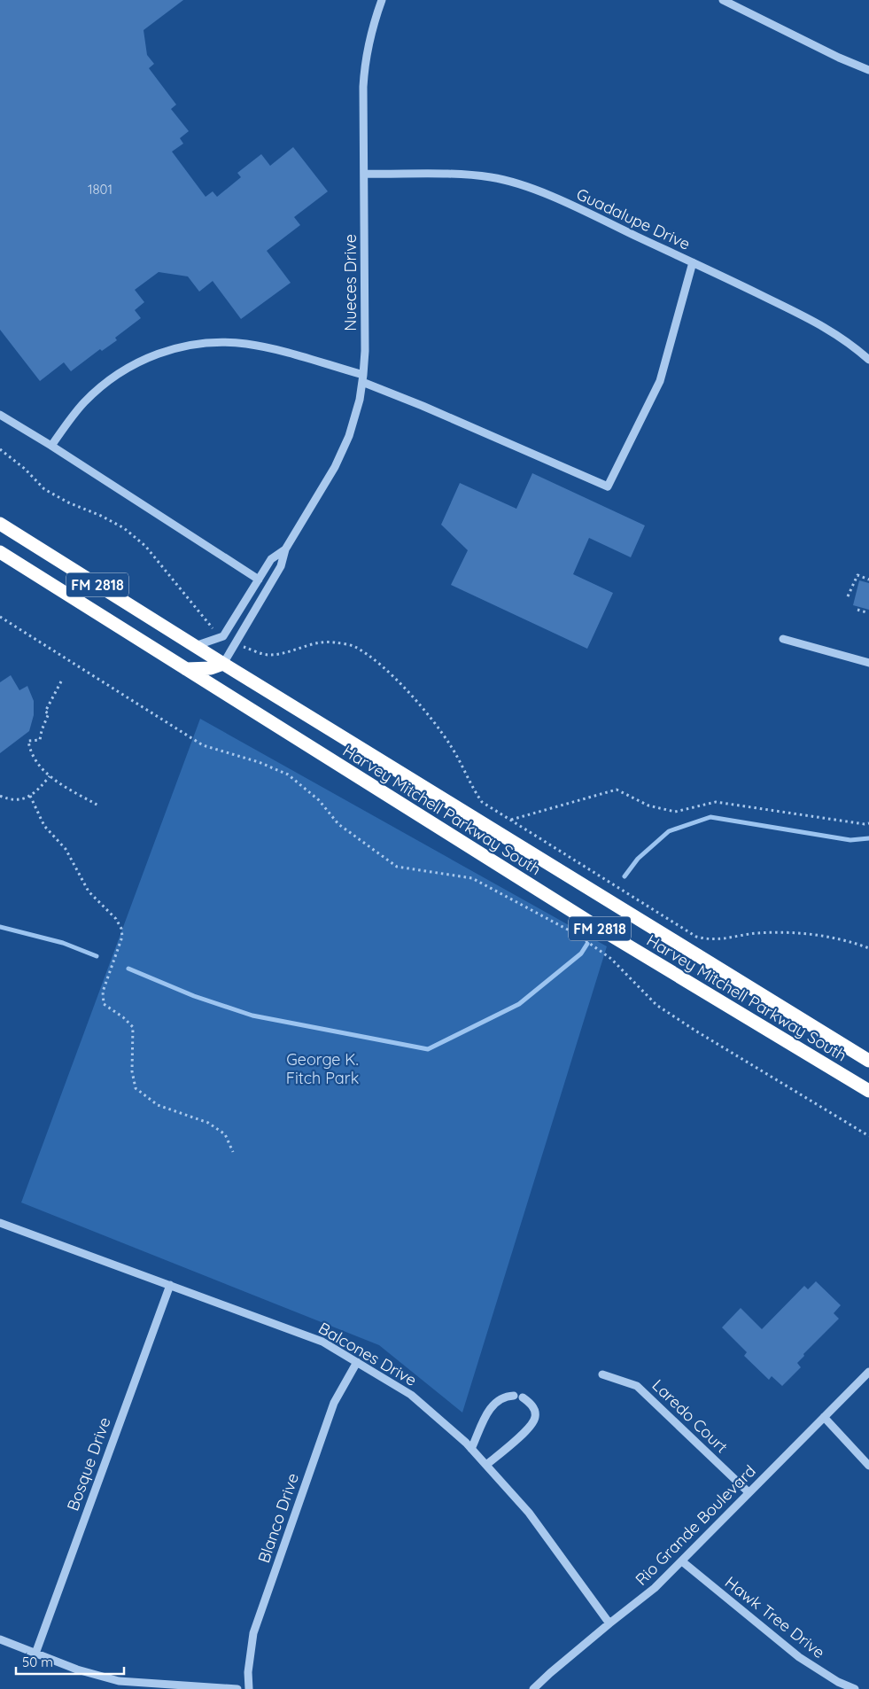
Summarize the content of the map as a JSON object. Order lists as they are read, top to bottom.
{
  "streets": {
    "highway": ["FM 2818", "Harvey Mitchell Parkway South"],
    "street": [
      "Guadalupe Drive",
      "Nueces Drive",
      "Balcones Drive",
      "Laredo Court",
      "Bosque Drive",
      "Blanco Drive",
      "Rio Grande Boulevard",
      "Hawk Tree Drive"
    ]
  },
  "crossings": [
    ["Guadalupe Drive", "Nueces Drive"],
    ["Nueces Drive", "Harvey Mitchell Parkway South"],
    ["Balcones Drive", "Bosque Drive"],
    ["Balcones Drive", "Blanco Drive"],
    ["Balcones Drive", "Rio Grande Boulevard"],
    ["Laredo Court", "Rio Grande Boulevard"],
    ["Rio Grande Boulevard", "Hawk Tree Drive"]
  ],
  "parks": ["George K. Fitch Park"],
  "house_numbers": ["1801"],
  "scale_bar": "50 m"
}
